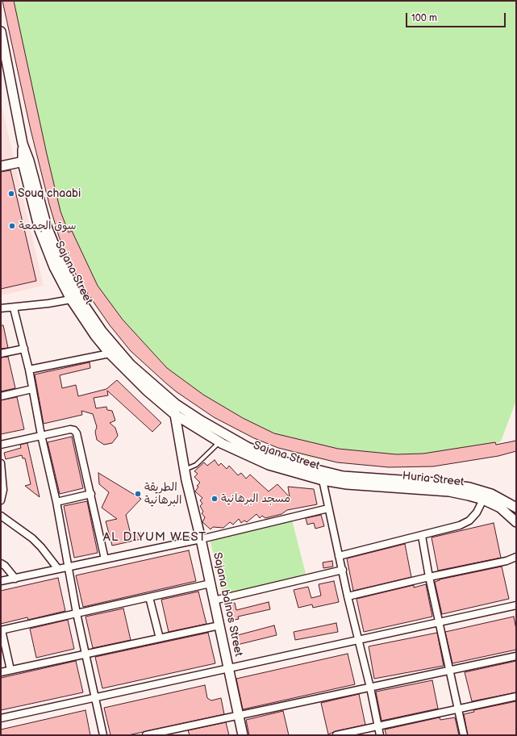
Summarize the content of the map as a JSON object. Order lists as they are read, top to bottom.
{
  "streets": {
    "main road": ["Sajana Street", "Huria Street", "Sajana balnos Street"]
  },
  "crossings": [
    ["Sajana Street", "Huria Street"],
    ["Sajana Street", "Sajana balnos Street"]
  ],
  "districts": ["AL DIYUM WEST"],
  "places": [
    "Souq chaabi",
    "سوق الجمعة",
    "الطريقة البرهانية",
    "مسجد البرهانية"
  ],
  "scale_bar": "100 m"
}
